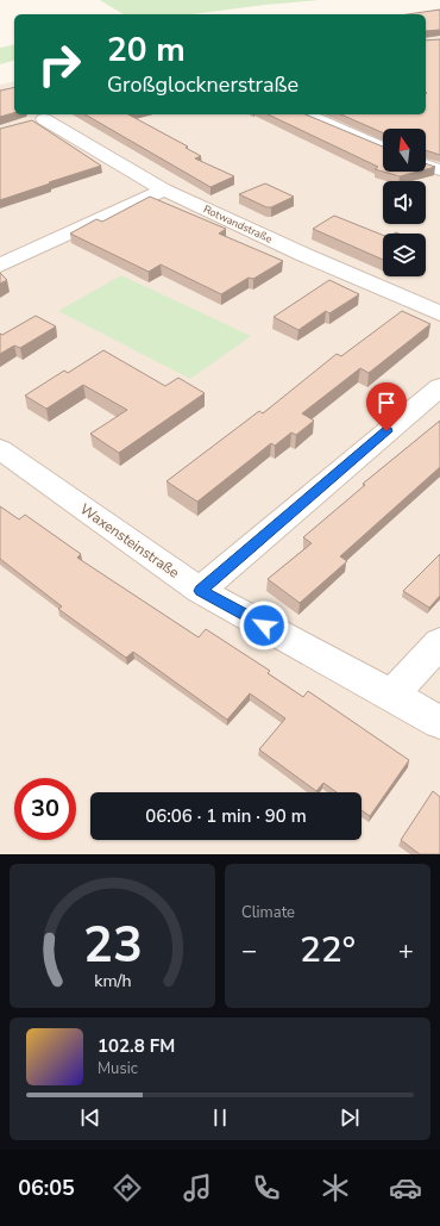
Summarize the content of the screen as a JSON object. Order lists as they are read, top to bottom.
{
  "streets": {
    "street": ["Rotwandstraße", "Waxensteinstraße"]
  },
  "north": "top",
  "page": {
    "turn": ["20 m", "Großglocknerstraße"],
    "limit": "30",
    "trip": "06:06 · 1 min · 90 m",
    "tile": "Climate",
    "heat": ["−", "22°", "+"],
    "song": ["102.8 FM", "Music"],
    "tabs": "06:05",
    "gauge": ["23", "km/h"]
  }
}
